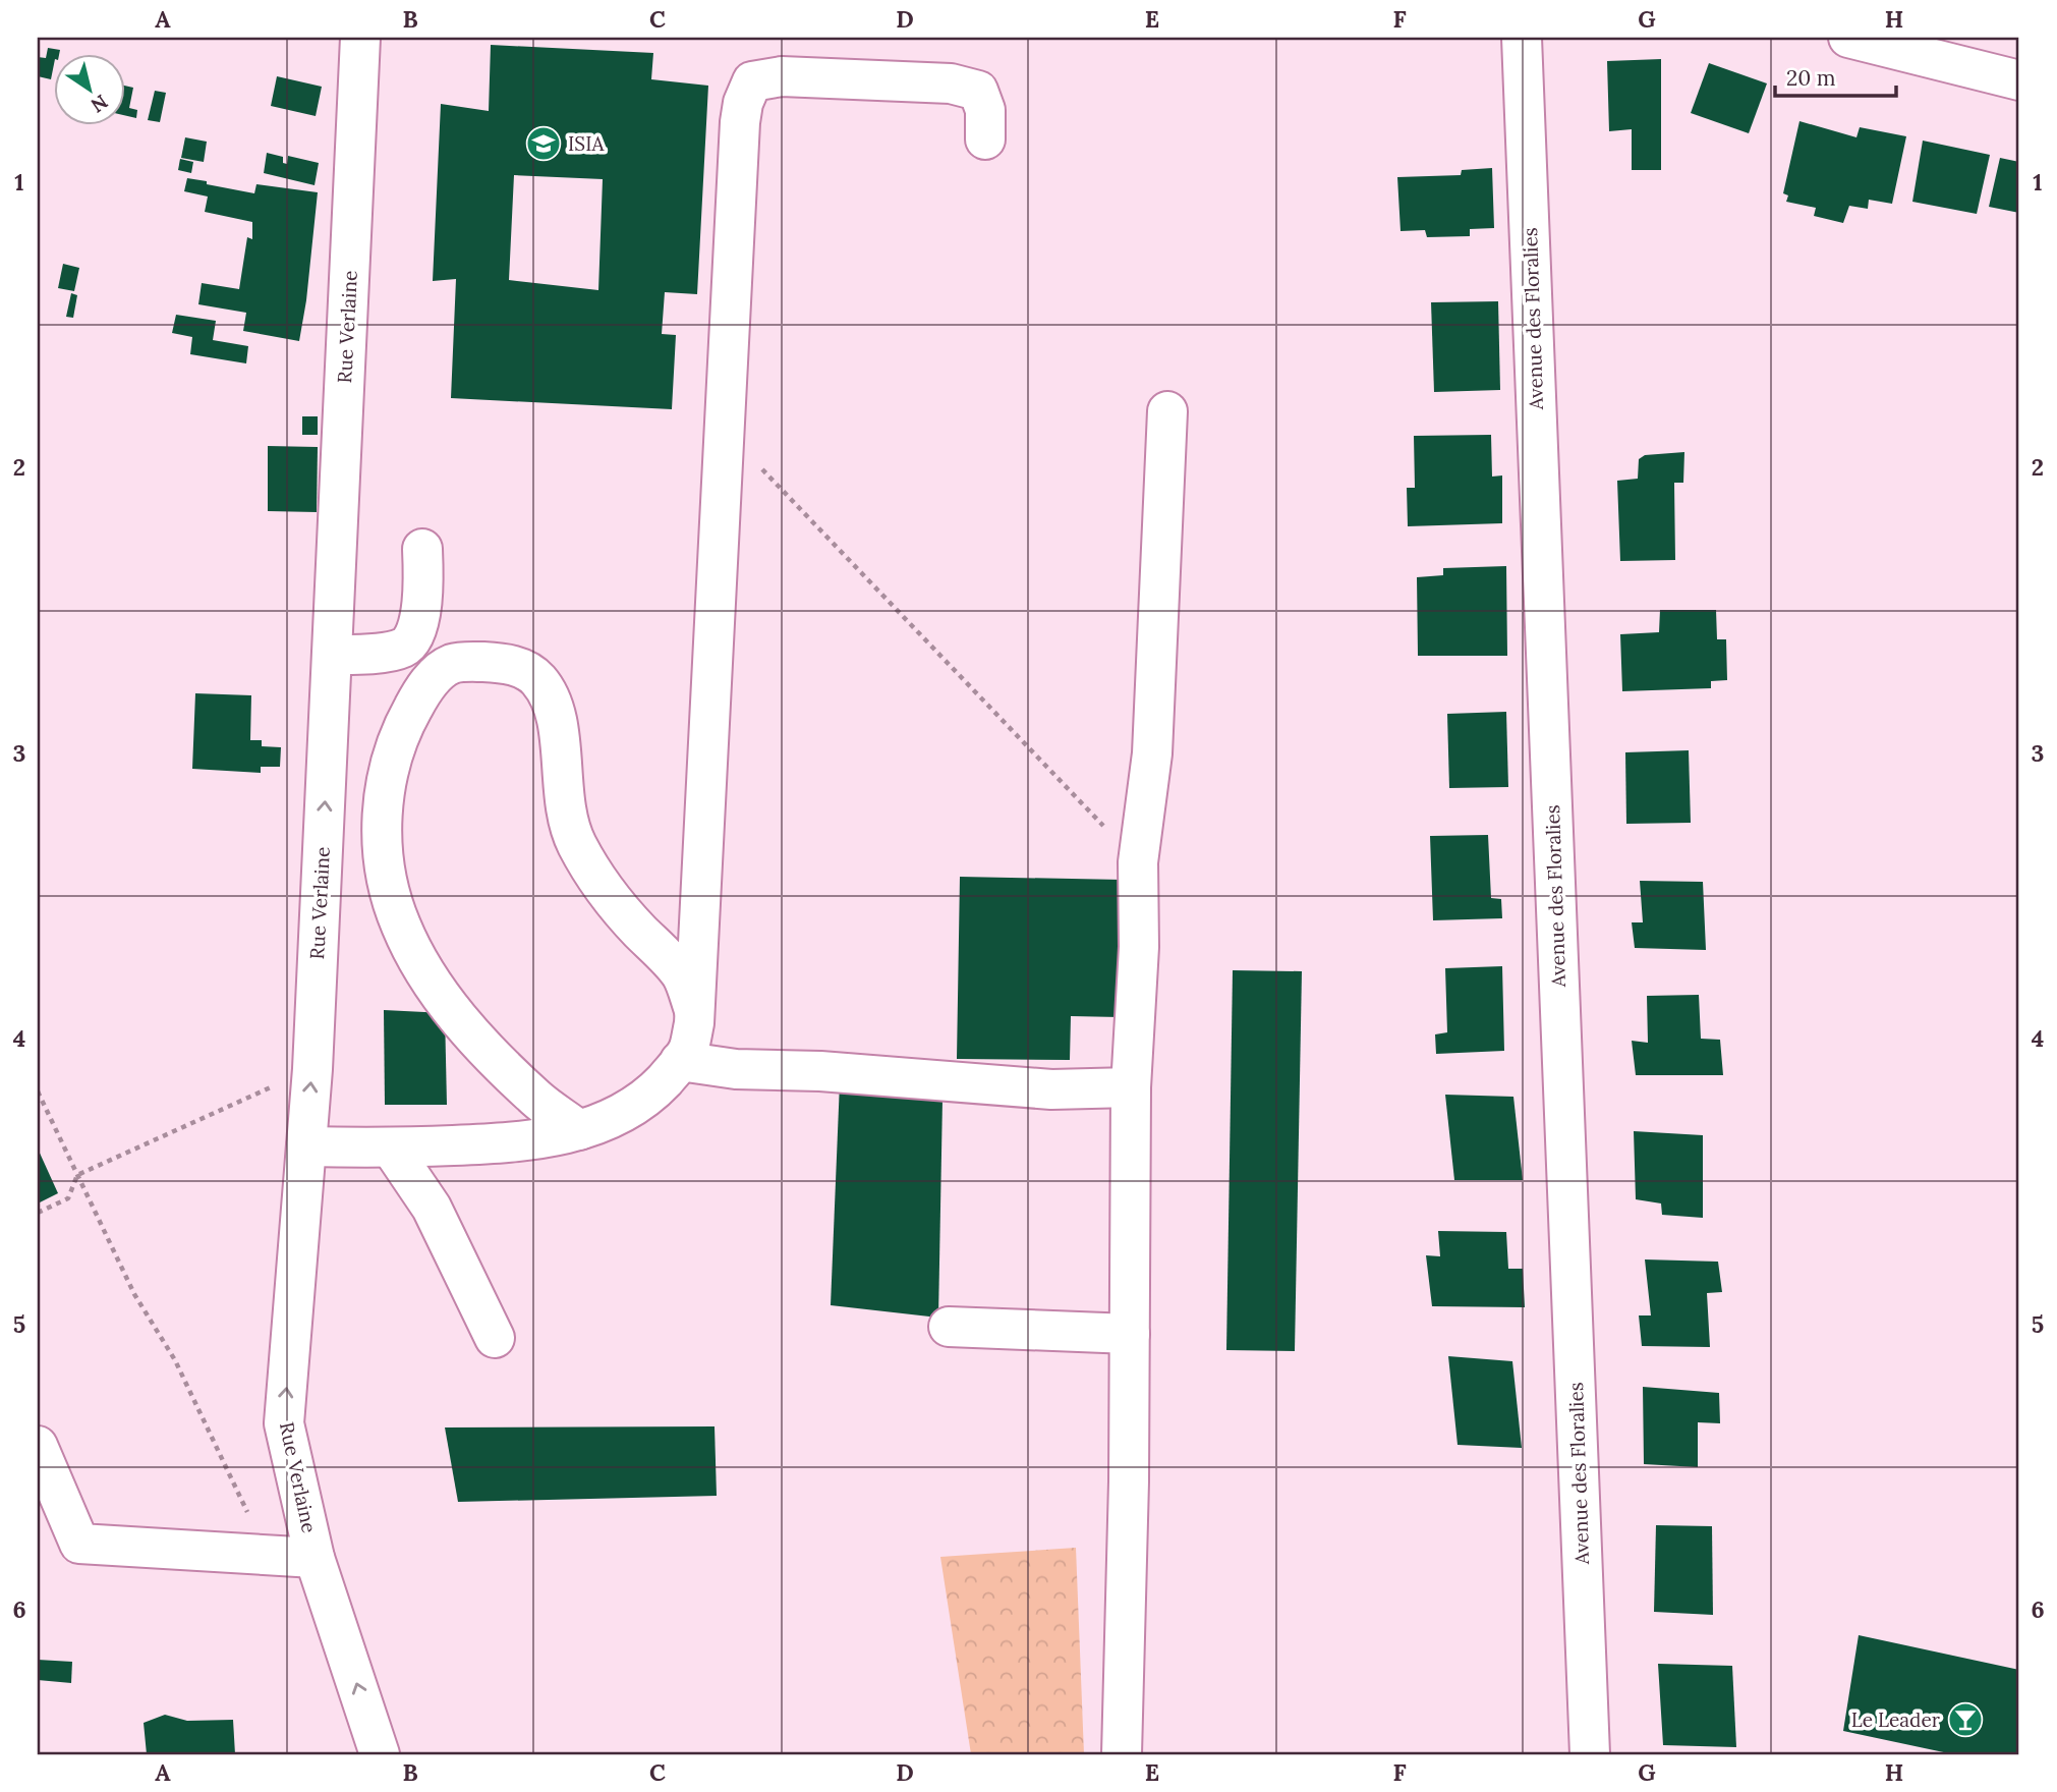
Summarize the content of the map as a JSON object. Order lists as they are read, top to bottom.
{
  "streets": {
    "street": ["Avenue des Floralies", "Rue Verlaine"]
  },
  "one_way": ["Rue Verlaine"],
  "places": {
    "school or university": ["ISIA"],
    "bar": ["Le Leader"]
  },
  "scale_bar": "20 m",
  "north": "bottom right",
  "grid": {
    "columns": [
      "A",
      "B",
      "C",
      "D",
      "E",
      "F",
      "G",
      "H"
    ],
    "rows": [
      "1",
      "2",
      "3",
      "4",
      "5",
      "6"
    ]
  }
}
